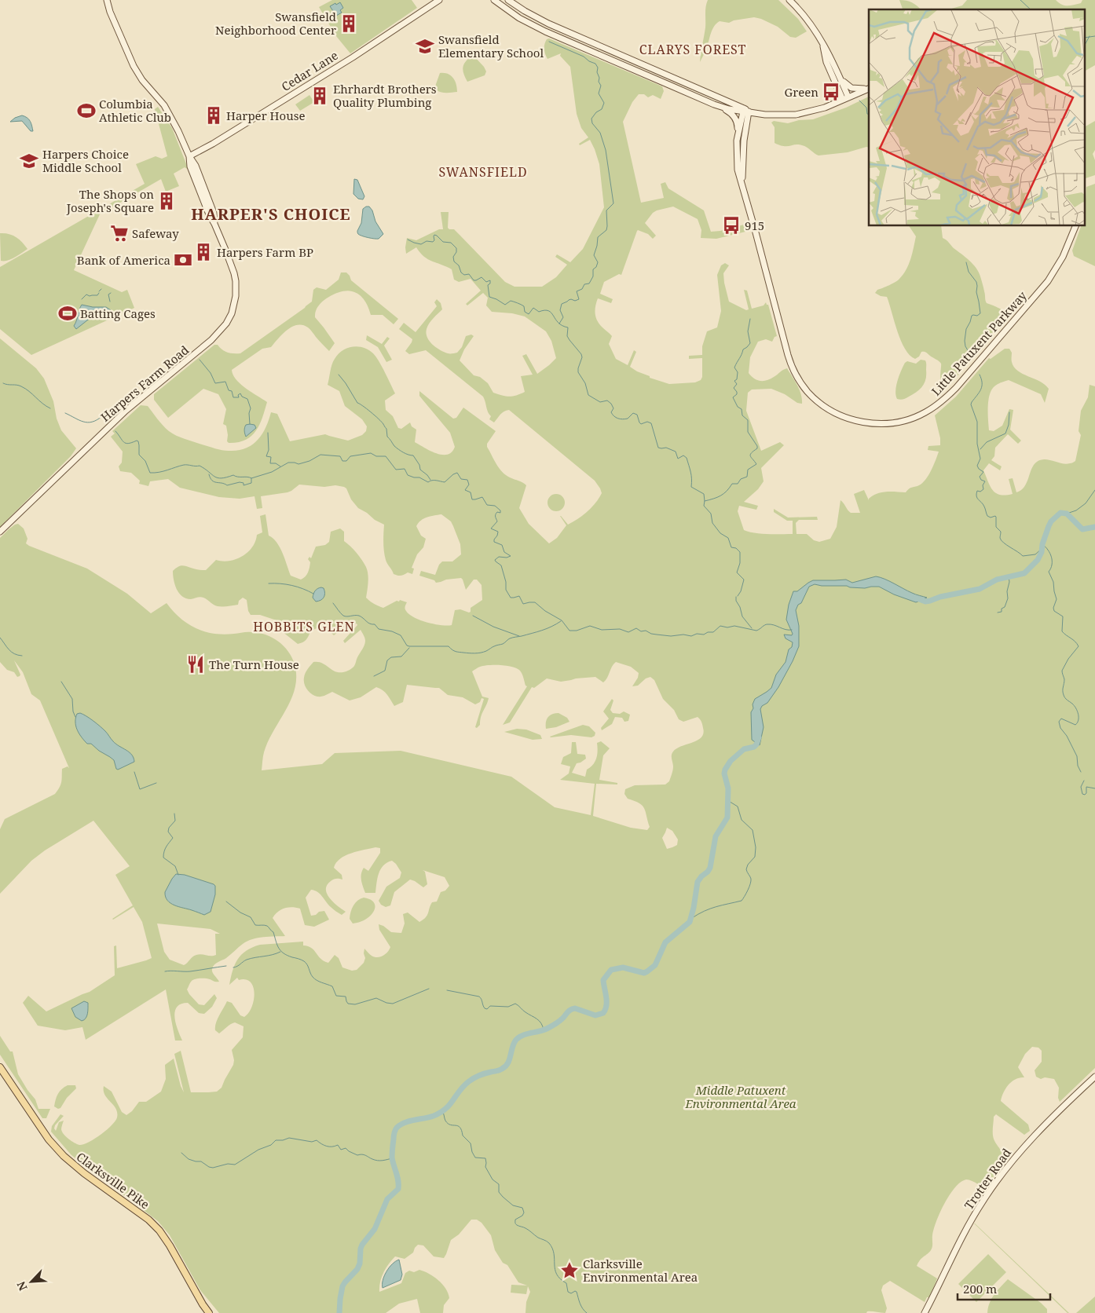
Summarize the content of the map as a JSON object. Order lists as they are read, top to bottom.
{
  "streets": {
    "main road": ["Clarksville Pike"],
    "street": [
      "Cedar Lane",
      "Little Patuxent Parkway",
      "Harpers Farm Road",
      "Trotter Road"
    ]
  },
  "crossings": [
    ["Cedar Lane", "Harpers Farm Road"]
  ],
  "districts": [
    "CLARYS FOREST",
    "SWANSFIELD",
    "HARPER'S CHOICE",
    "HOBBITS GLEN"
  ],
  "parks": ["Middle Patuxent Environmental Area"],
  "places": {
    "building": [
      "Swansfield Neighborhood Center",
      "Ehrhardt Brothers Quality Plumbing",
      "Harper House",
      "The Shops on Joseph's Square",
      "Harpers Farm BP"
    ],
    "school or university": ["Swansfield Elementary School", "Harpers Choice Middle School"],
    "bus stop": ["Green", "915"],
    "sports": ["Columbia Athletic Club", "Batting Cages"],
    "supermarket": ["Safeway"],
    "bank": ["Bank of America"],
    "restaurant": ["The Turn House"],
    "place": ["Clarksville Environmental Area"]
  },
  "scale_bar": "200 m",
  "north": "bottom left"
}
